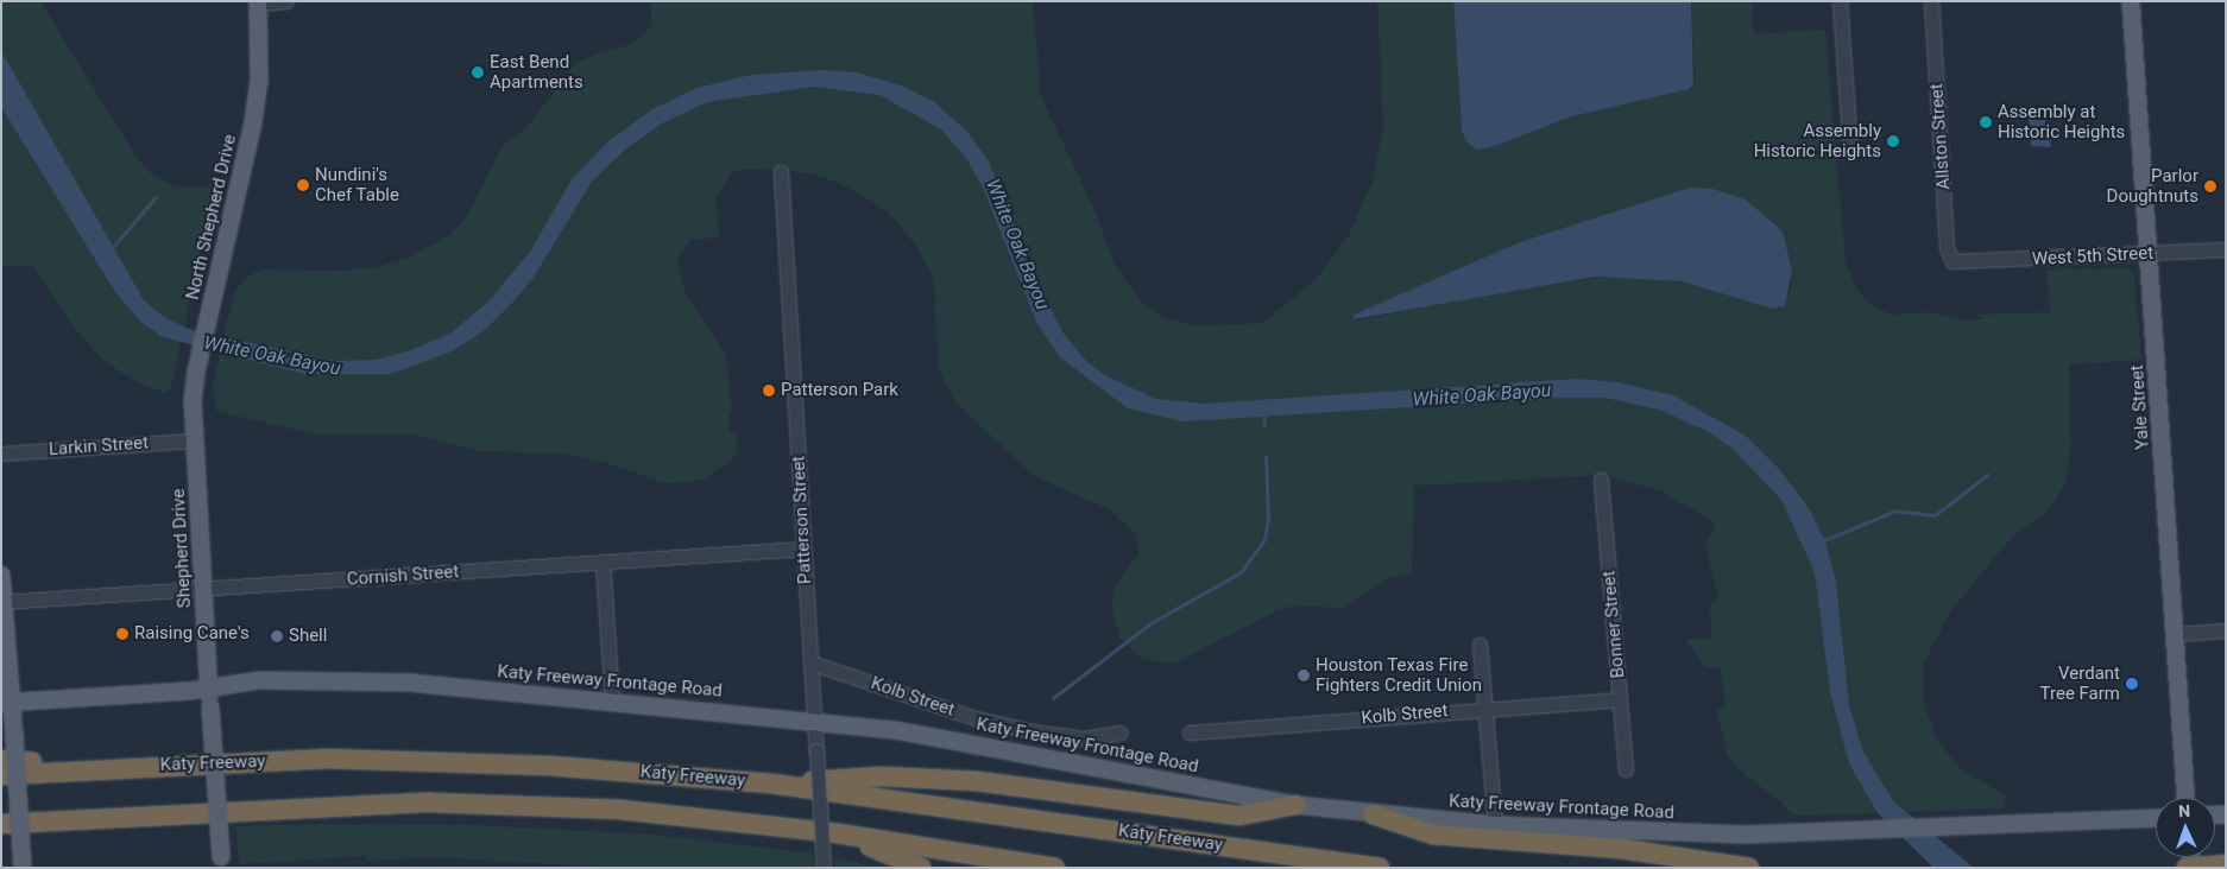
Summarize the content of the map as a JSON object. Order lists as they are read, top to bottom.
{
  "streets": {
    "highway": ["Katy Freeway"],
    "main road": [
      "North Shepherd Drive",
      "Yale Street",
      "Shepherd Drive",
      "Katy Freeway Frontage Road"
    ],
    "street": [
      "Allston Street",
      "West 5th Street",
      "Larkin Street",
      "Patterson Street",
      "Cornish Street",
      "Bonner Street",
      "Kolb Street"
    ]
  },
  "crossings": [
    ["Allston Street", "West 5th Street"],
    ["North Shepherd Drive", "Larkin Street"],
    ["North Shepherd Drive", "Shepherd Drive"],
    ["West 5th Street", "Yale Street"],
    ["Larkin Street", "Shepherd Drive"],
    ["Patterson Street", "Cornish Street"],
    ["Patterson Street", "Katy Freeway Frontage Road"],
    ["Patterson Street", "Kolb Street"],
    ["Shepherd Drive", "Cornish Street"],
    ["Shepherd Drive", "Katy Freeway Frontage Road"],
    ["Bonner Street", "Kolb Street"]
  ],
  "water": ["White Oak Bayou"],
  "places": [
    "East Bend Apartments",
    "Assembly at Historic Heights",
    "Assembly Historic Heights",
    "Nundini's Chef Table",
    "Parlor Doughtnuts",
    "Patterson Park",
    "Raising Cane's",
    "Shell",
    "Houston Texas Fire Fighters Credit Union",
    "Verdant Tree Farm"
  ],
  "north": "top"
}
